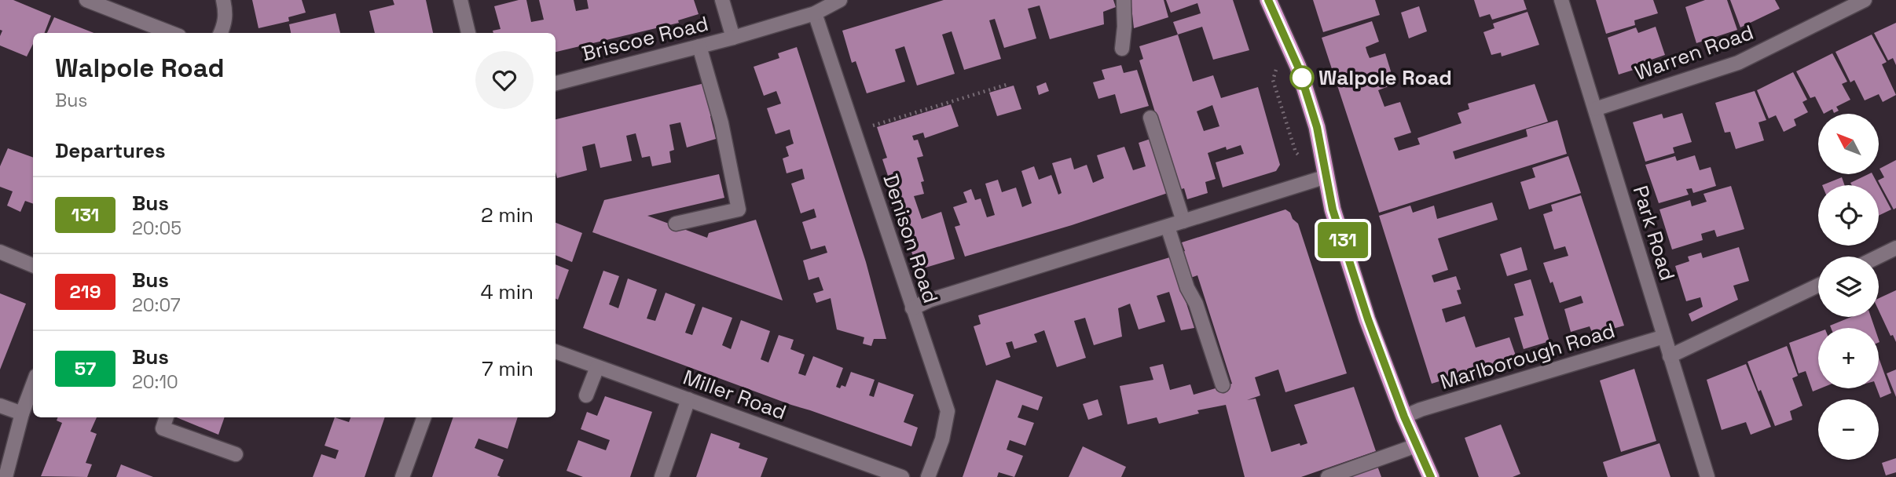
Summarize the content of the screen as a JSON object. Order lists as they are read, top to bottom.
{
  "streets": {
    "street": [
      "Briscoe Road",
      "Warren Road",
      "Park Road",
      "Denison Road",
      "Marlborough Road",
      "Miller Road"
    ]
  },
  "crossings": [
    ["Briscoe Road", "Denison Road"],
    ["Warren Road", "Park Road"],
    ["Park Road", "Marlborough Road"]
  ],
  "places": ["Walpole Road"],
  "lines": ["bus line 131"],
  "north": "top left",
  "page": {
    "on_map": "131",
    "heading": [
      ["Walpole Road", "Bus"],
      "Departures"
    ],
    "map_buttons": ["+", "−"],
    "list": [
      {
        "mark": "131",
        "name": "Bus",
        "note": "20:05",
        "value": "2 min"
      },
      {
        "mark": "219",
        "name": "Bus",
        "note": "20:07",
        "value": "4 min"
      },
      {
        "mark": "57",
        "name": "Bus",
        "note": "20:10",
        "value": "7 min"
      }
    ]
  }
}
